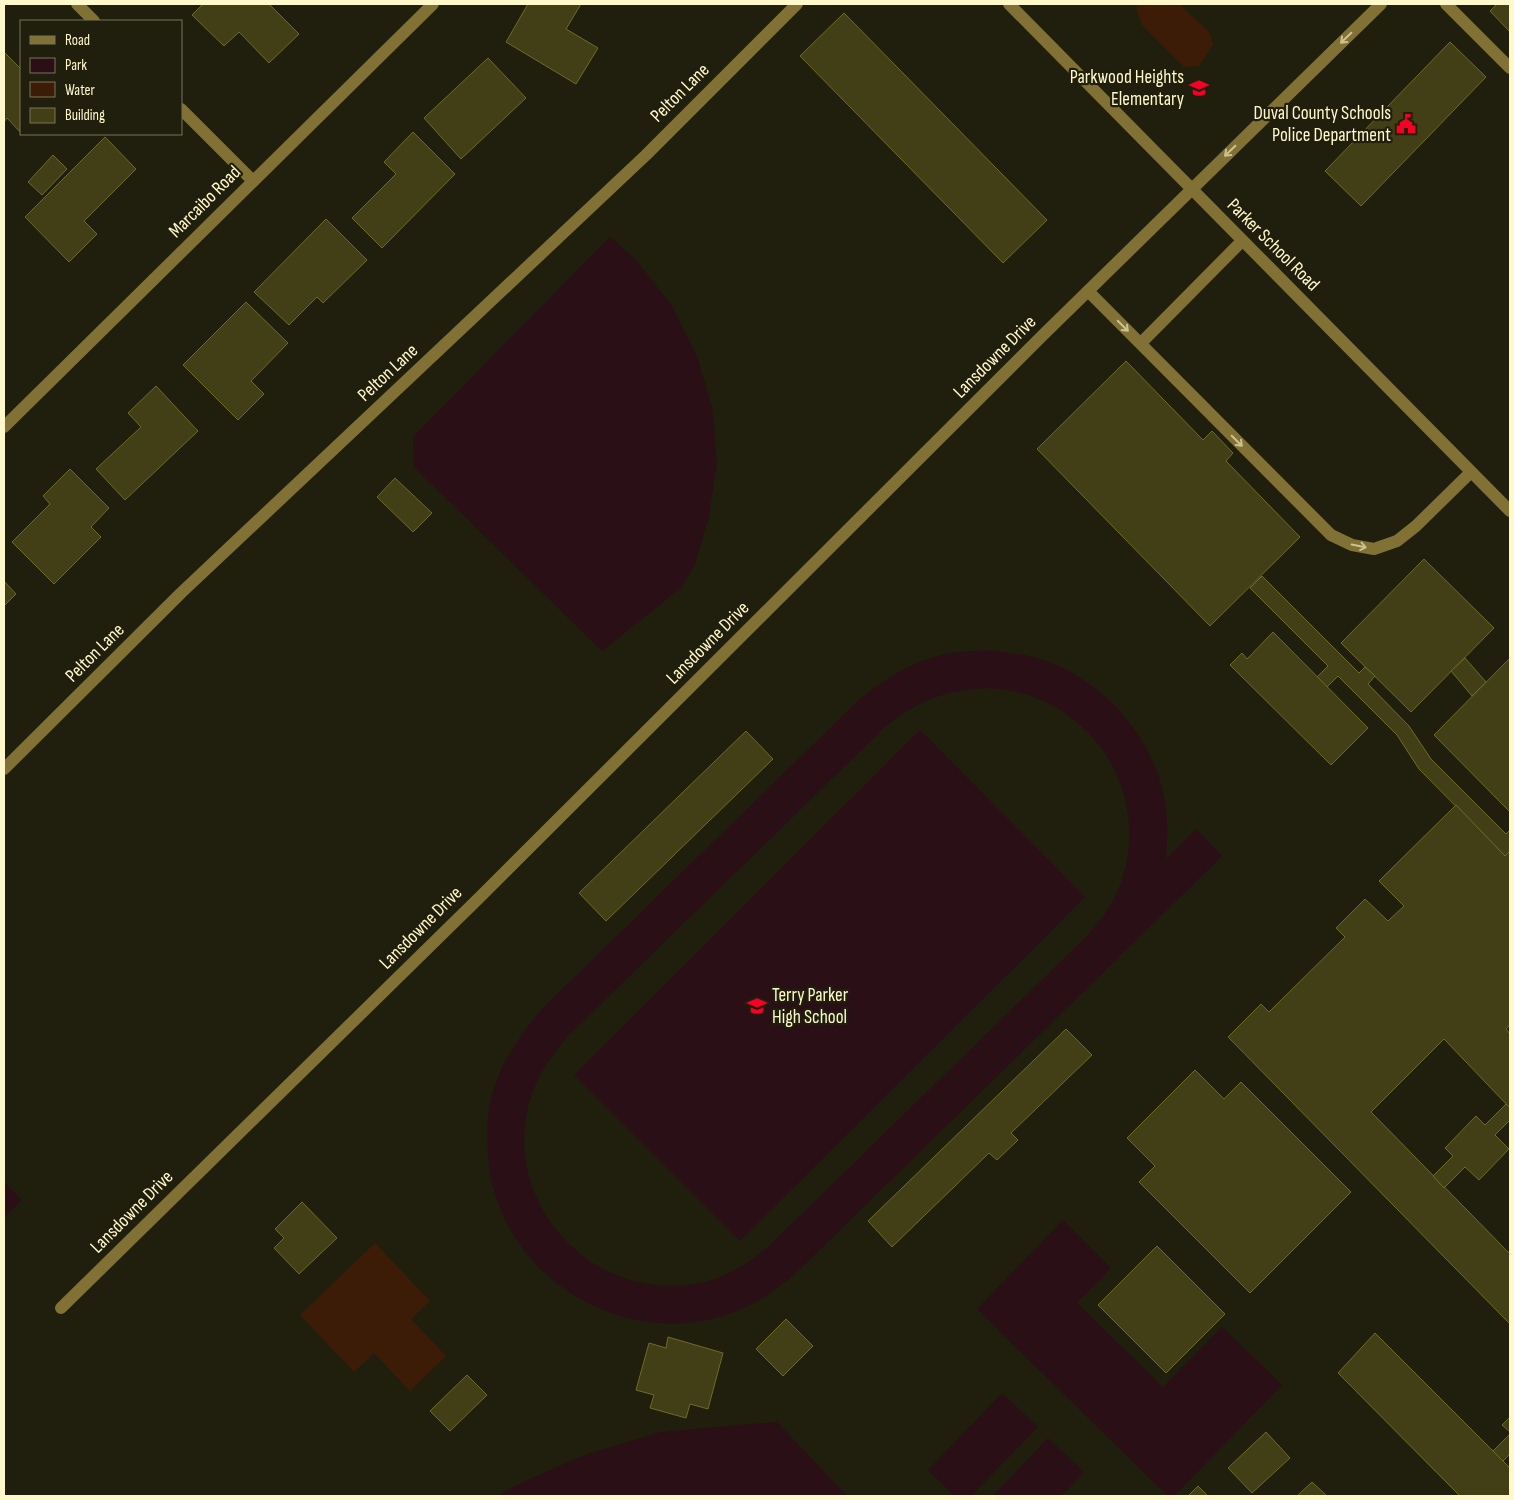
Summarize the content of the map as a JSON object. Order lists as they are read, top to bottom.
{
  "streets": {
    "street": [
      "Pelton Lane",
      "Marcaibo Road",
      "Parker School Road",
      "Lansdowne Drive"
    ]
  },
  "crossings": [
    ["Parker School Road", "Lansdowne Drive"]
  ],
  "places": {
    "school or university": ["Parkwood Heights Elementary", "Terry Parker High School"],
    "public building": ["Duval County Schools Police Department"]
  },
  "legend": [
    "Road",
    "Park",
    "Water",
    "Building"
  ]
}
